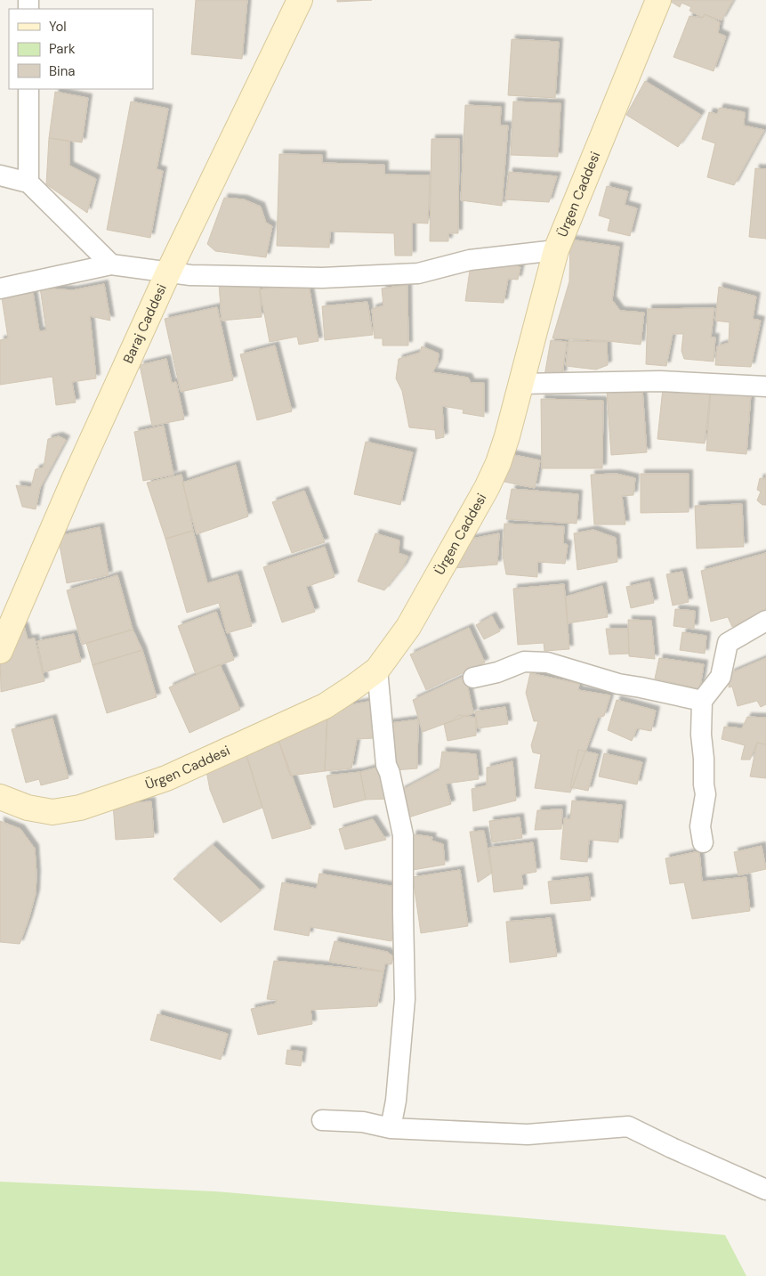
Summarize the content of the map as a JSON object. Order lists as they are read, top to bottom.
{
  "streets": {
    "street": ["Ürgen Caddesi", "Baraj Caddesi"]
  },
  "legend": ["Yol", "Park", "Bina"]
}
